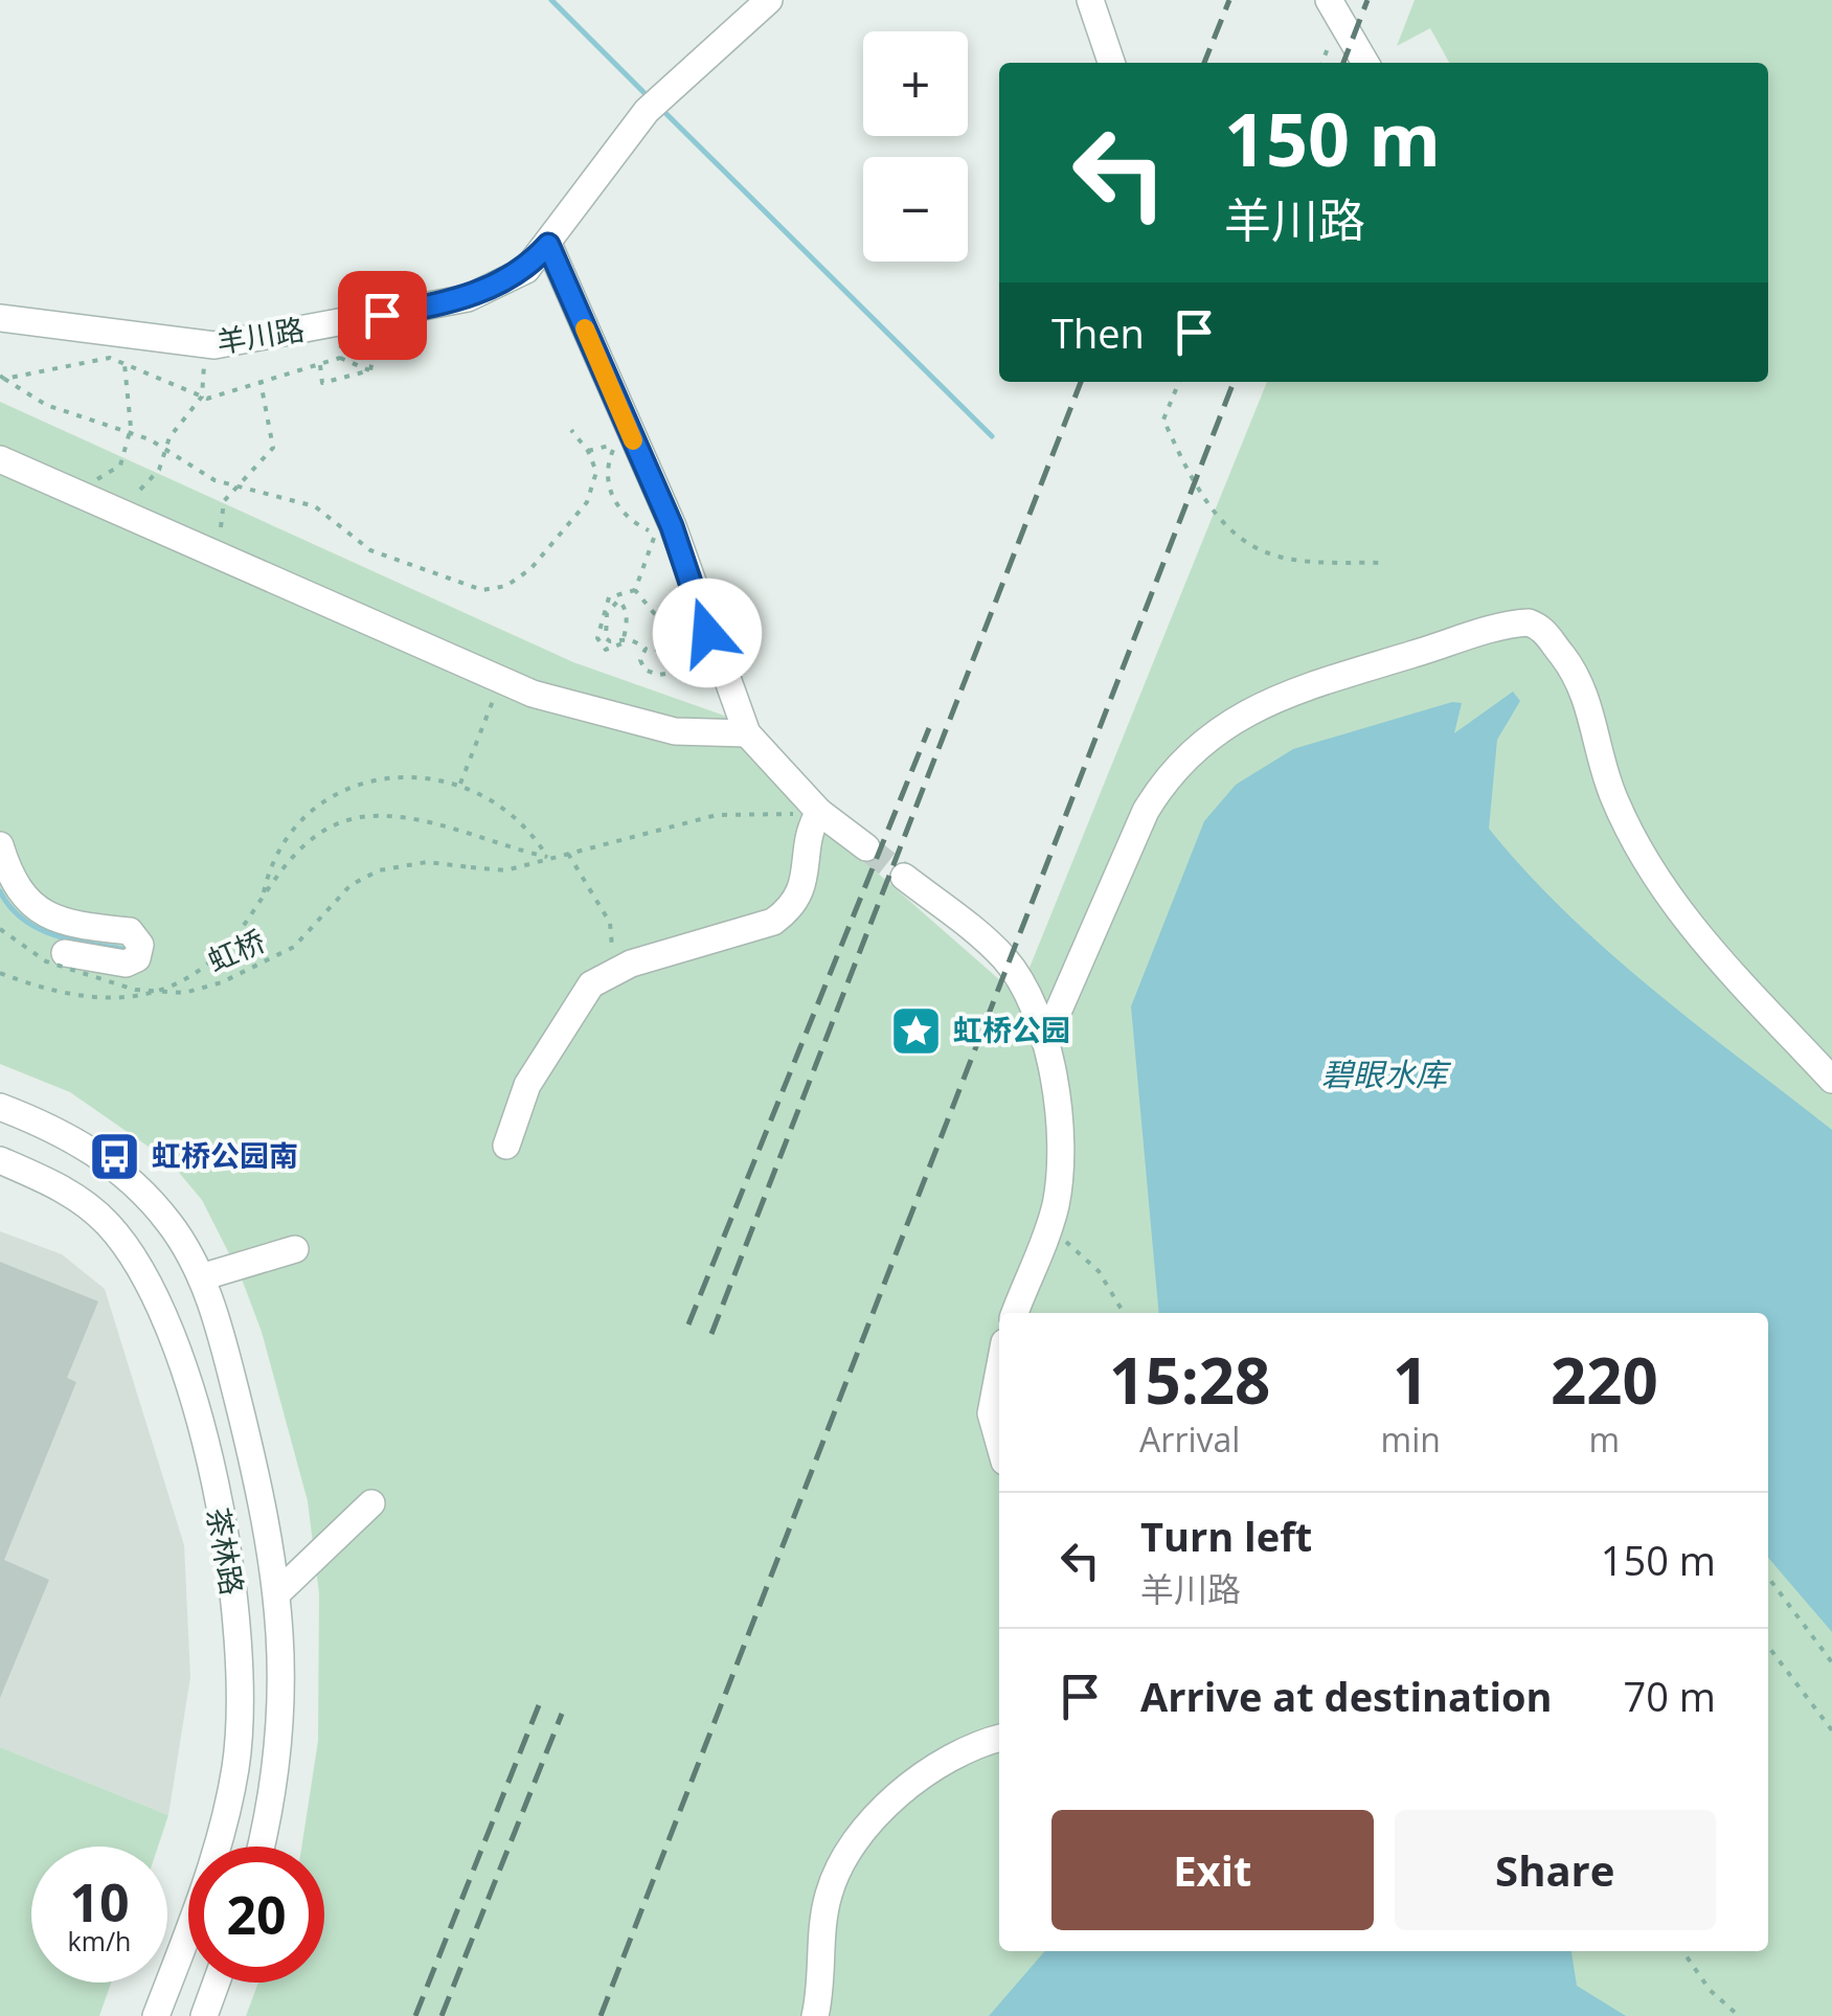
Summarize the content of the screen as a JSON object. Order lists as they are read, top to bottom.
{
  "streets": {
    "street": ["羊川路", "茶林路"],
    "path": ["虹桥"]
  },
  "water": ["碧眼水库"],
  "places": {
    "place": ["虹桥公园"],
    "bus stop": ["虹桥公园南"]
  },
  "page": {
    "map_buttons": ["+", "−"],
    "turn": ["150 m", "羊川路"],
    "then": "Then",
    "eta": [
      "15:28",
      "Arrival",
      "1",
      "min",
      "220",
      "m"
    ],
    "list": [
      {
        "name": "Turn left",
        "note": "羊川路",
        "value": "150 m"
      },
      {
        "name": "Arrive at destination",
        "value": "70 m"
      }
    ],
    "buttons": ["Exit", "Share"],
    "speed": "10 km/h",
    "limit": "20"
  }
}
